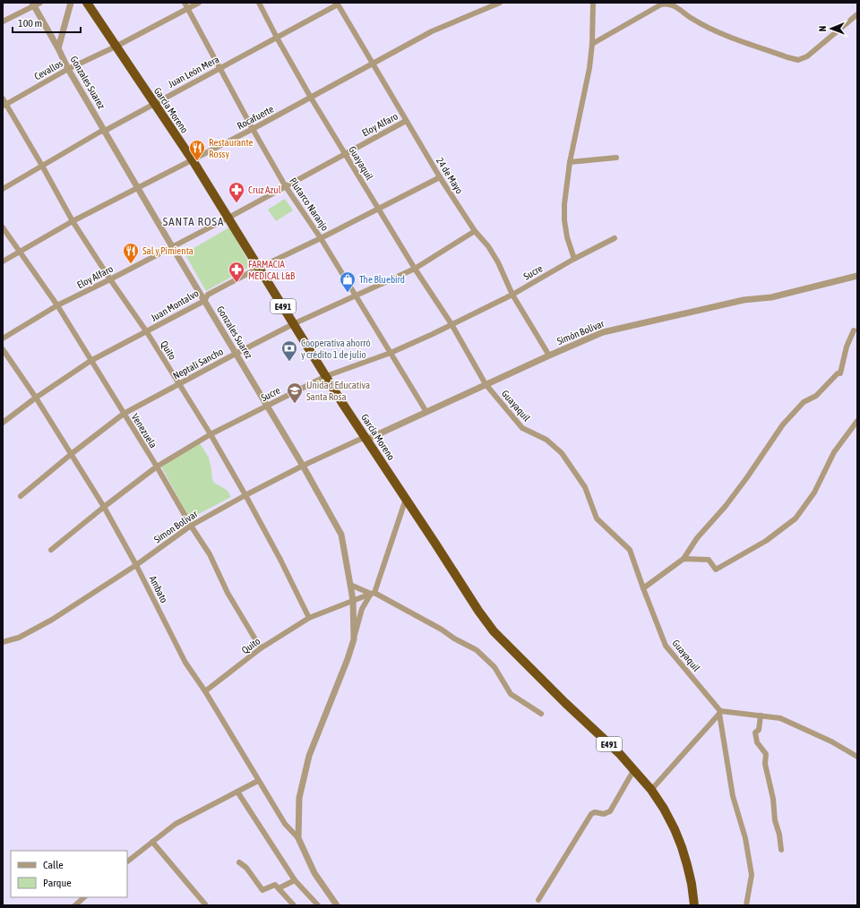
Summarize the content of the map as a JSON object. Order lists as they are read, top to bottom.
{
  "streets": {
    "highway": ["García Moreno", "E491"],
    "street": [
      "Cevallos",
      "Juan León Mera",
      "Gonzales Suarez",
      "Rocafuerte",
      "Eloy Alfaro",
      "Guayaquil",
      "24 de Mayo",
      "Plutarco Naranjo",
      "Sucre",
      "Juan Montalvo",
      "Simón Bolívar",
      "Quito",
      "Neptali Sancho",
      "Venezuela",
      "Simon Bolivar",
      "Ambato"
    ]
  },
  "crossings": [
    ["Cevallos", "Gonzales Suarez"],
    ["Cevallos", "García Moreno"],
    ["Cevallos", "Plutarco Naranjo"],
    ["Cevallos", "Quito"],
    ["Juan León Mera", "Gonzales Suarez"],
    ["Juan León Mera", "García Moreno"],
    ["Juan León Mera", "Guayaquil"],
    ["Juan León Mera", "24 de Mayo"],
    ["Juan León Mera", "Plutarco Naranjo"],
    ["Juan León Mera", "Quito"],
    ["Gonzales Suarez", "Rocafuerte"],
    ["Gonzales Suarez", "Eloy Alfaro"],
    ["Gonzales Suarez", "Sucre"],
    ["Gonzales Suarez", "Juan Montalvo"],
    ["Gonzales Suarez", "Quito"],
    ["Gonzales Suarez", "Neptali Sancho"],
    ["Gonzales Suarez", "Simon Bolivar"],
    ["Gonzales Suarez", "Ambato"],
    ["García Moreno", "Rocafuerte"],
    ["García Moreno", "Eloy Alfaro"],
    ["García Moreno", "Sucre"],
    ["García Moreno", "Juan Montalvo"],
    ["García Moreno", "E491"],
    ["García Moreno", "Simón Bolívar"],
    ["García Moreno", "Neptali Sancho"],
    ["García Moreno", "Simon Bolivar"],
    ["Rocafuerte", "Guayaquil"],
    ["Rocafuerte", "24 de Mayo"],
    ["Rocafuerte", "Plutarco Naranjo"],
    ["Rocafuerte", "Quito"],
    ["Rocafuerte", "Venezuela"],
    ["Eloy Alfaro", "Guayaquil"],
    ["Eloy Alfaro", "24 de Mayo"],
    ["Eloy Alfaro", "Plutarco Naranjo"],
    ["Eloy Alfaro", "Quito"],
    ["Eloy Alfaro", "Venezuela"],
    ["Guayaquil", "Sucre"],
    ["Guayaquil", "Juan Montalvo"],
    ["Guayaquil", "Simón Bolívar"],
    ["Guayaquil", "Neptali Sancho"],
    ["24 de Mayo", "Sucre"],
    ["24 de Mayo", "Juan Montalvo"],
    ["24 de Mayo", "Simón Bolívar"],
    ["24 de Mayo", "Neptali Sancho"],
    ["Plutarco Naranjo", "Sucre"],
    ["Plutarco Naranjo", "Juan Montalvo"],
    ["Plutarco Naranjo", "Simón Bolívar"],
    ["Plutarco Naranjo", "Neptali Sancho"],
    ["Sucre", "Quito"],
    ["Sucre", "Venezuela"],
    ["Sucre", "Ambato"],
    ["Juan Montalvo", "Quito"],
    ["Juan Montalvo", "Venezuela"],
    ["Juan Montalvo", "Ambato"],
    ["Simón Bolívar", "Simon Bolivar"],
    ["Quito", "Neptali Sancho"],
    ["Quito", "Venezuela"],
    ["Quito", "Simon Bolivar"],
    ["Quito", "Ambato"],
    ["Neptali Sancho", "Venezuela"],
    ["Neptali Sancho", "Ambato"],
    ["Venezuela", "Simon Bolivar"],
    ["Simon Bolivar", "Ambato"]
  ],
  "districts": ["SANTA ROSA"],
  "places": {
    "restaurant": ["Restaurante Rossy", "Sal y Pimienta"],
    "pharmacy": ["Cruz Azul", "FARMACIA MEDICAL L&B"],
    "shop": ["The Bluebird"],
    "bank": ["Cooperativa ahorró y crédito 1 de julio"],
    "school or university": ["Unidad Educativa Santa Rosa"]
  },
  "legend": ["Calle", "Parque"],
  "scale_bar": "100 m",
  "north": "left"
}
